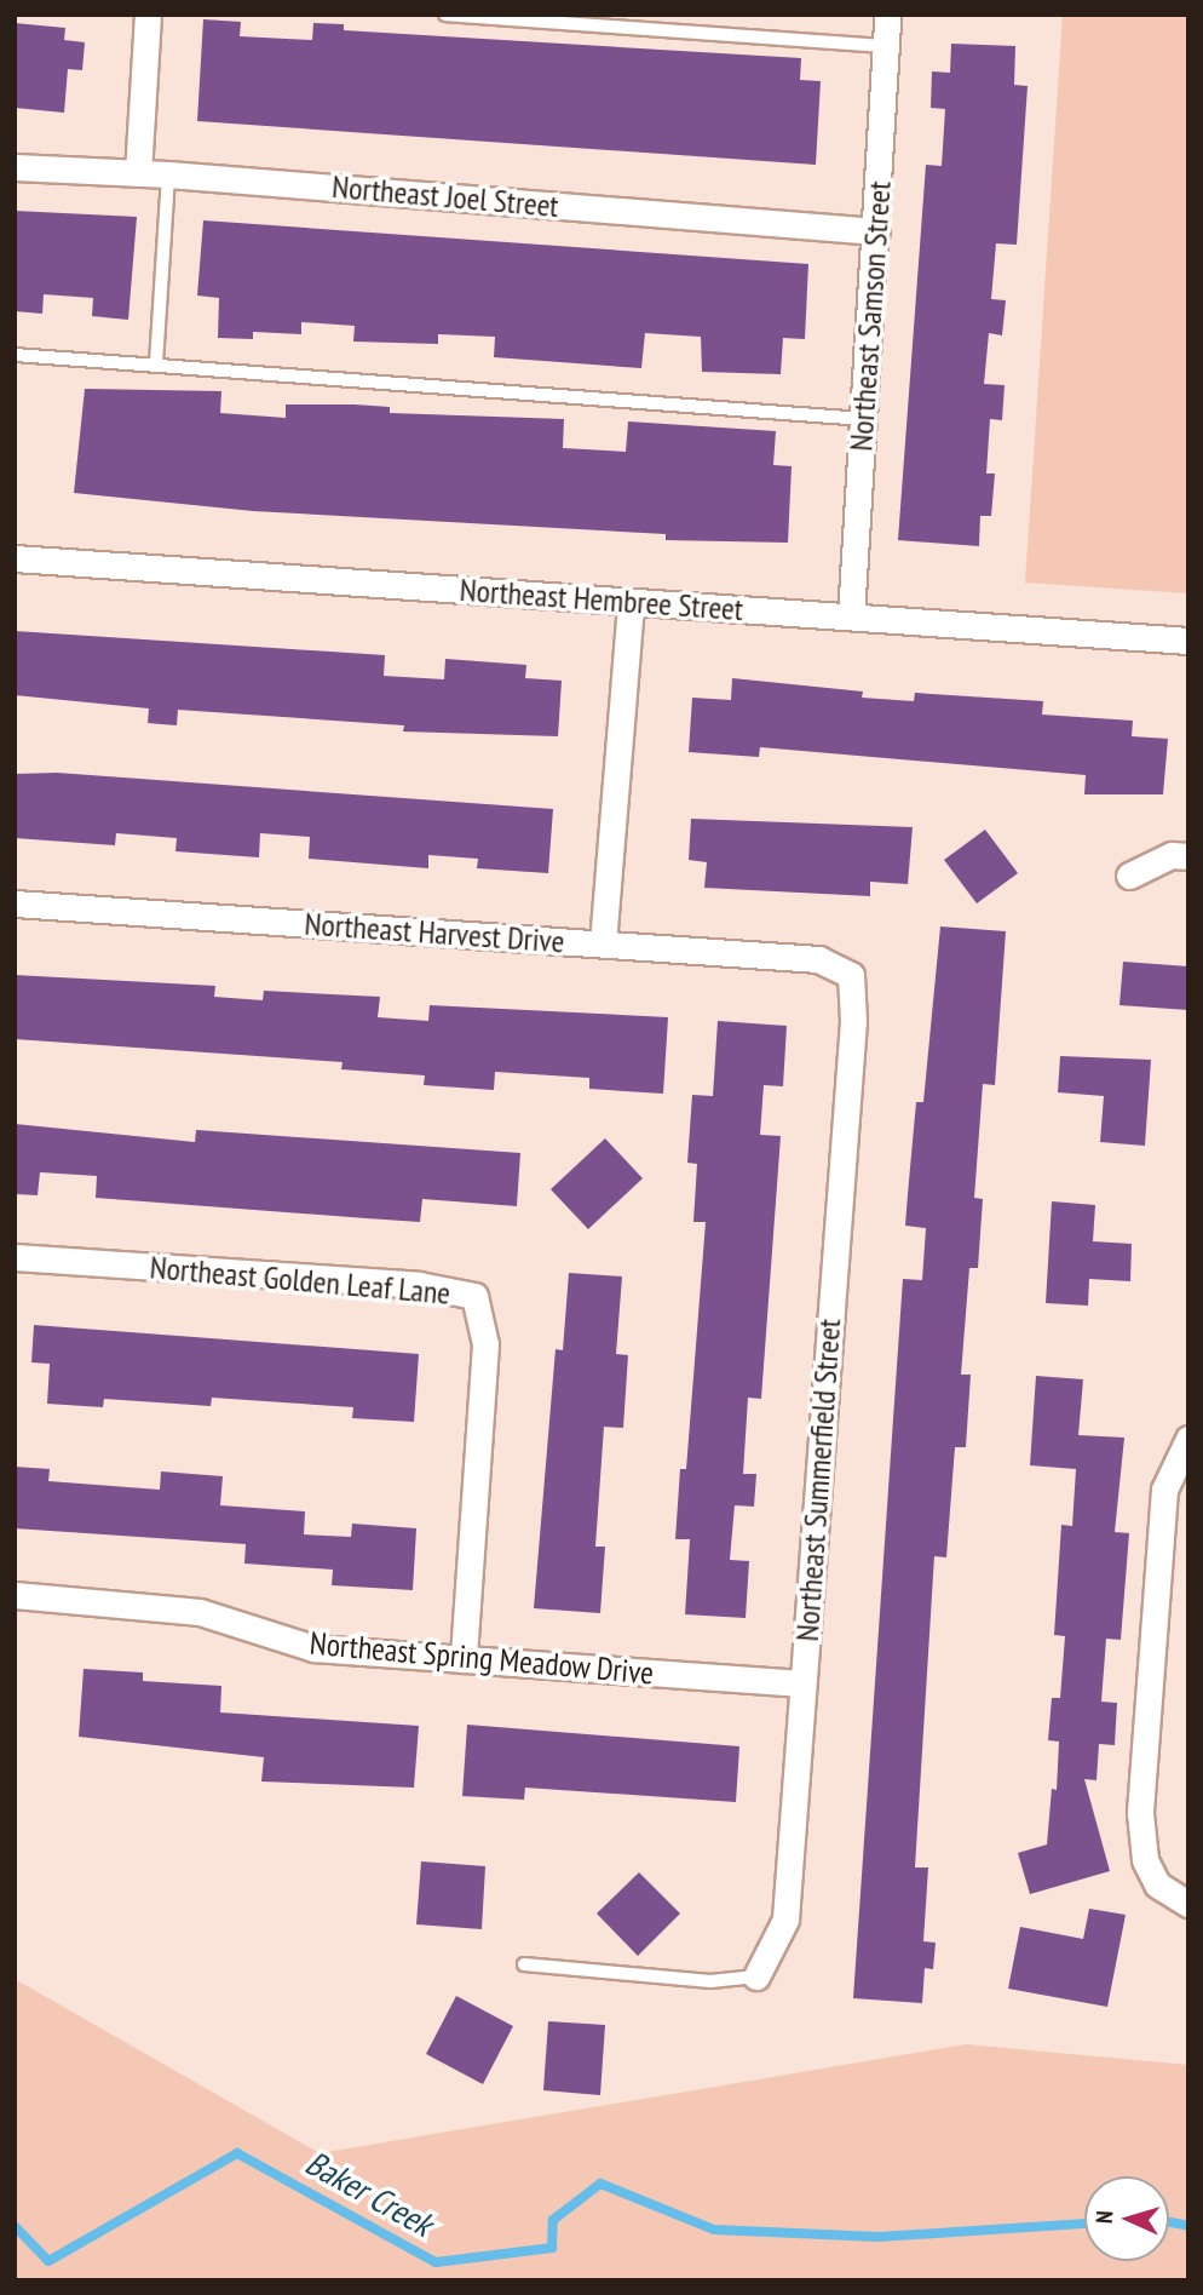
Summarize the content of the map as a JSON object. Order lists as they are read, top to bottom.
{
  "streets": {
    "street": [
      "Northeast Joel Street",
      "Northeast Samson Street",
      "Northeast Hembree Street",
      "Northeast Harvest Drive",
      "Northeast Golden Leaf Lane",
      "Northeast Summerfield Street",
      "Northeast Spring Meadow Drive"
    ]
  },
  "crossings": [
    ["Northeast Joel Street", "Northeast Samson Street"],
    ["Northeast Samson Street", "Northeast Hembree Street"],
    ["Northeast Harvest Drive", "Northeast Summerfield Street"],
    ["Northeast Golden Leaf Lane", "Northeast Spring Meadow Drive"],
    ["Northeast Summerfield Street", "Northeast Spring Meadow Drive"]
  ],
  "water": ["Baker Creek"],
  "north": "left"
}
